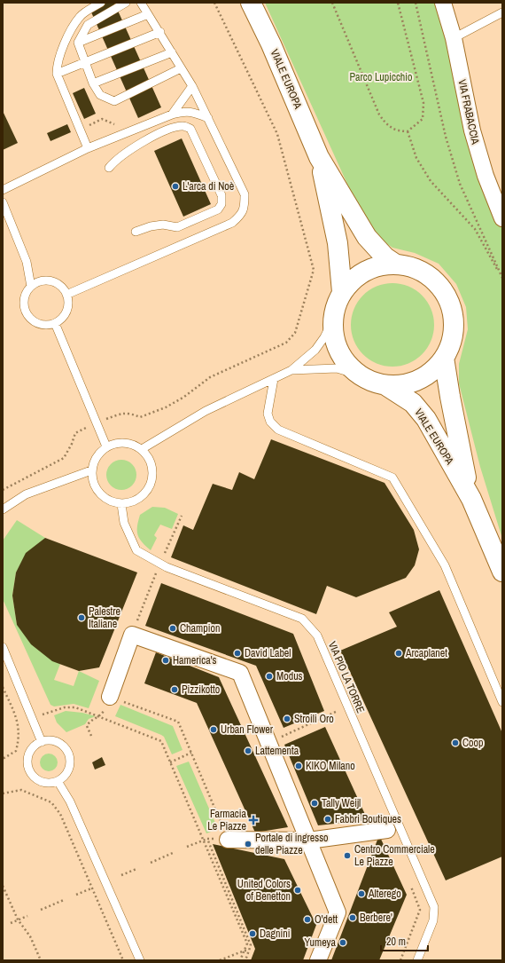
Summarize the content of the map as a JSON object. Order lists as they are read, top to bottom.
{
  "streets": {
    "street": ["VIALE EUROPA", "VIA FRABACCIA"],
    "lane": ["VIA PIO LA TORRE"]
  },
  "parks": ["Parco Lupicchio"],
  "places": {
    "other": [
      "L'arca di Noè",
      "Palestre Italiane",
      "Champion",
      "David Label",
      "Arcaplanet",
      "Hamerica's",
      "Modus",
      "Pizzikotto",
      "Stroili Oro",
      "Urban Flower",
      "Coop",
      "Lattementa",
      "KIKO Milano",
      "Tally Weijl",
      "Fabbri Boutiques",
      "Portale di ingresso delle Piazze",
      "Centro Commerciale Le Piazze",
      "United Colors of Benetton",
      "Alterego",
      "Berbere'",
      "O'dett",
      "Dagnini",
      "Yumeya"
    ],
    "health": ["Farmacia Le Piazze"]
  },
  "scale_bar": "20 m"
}
